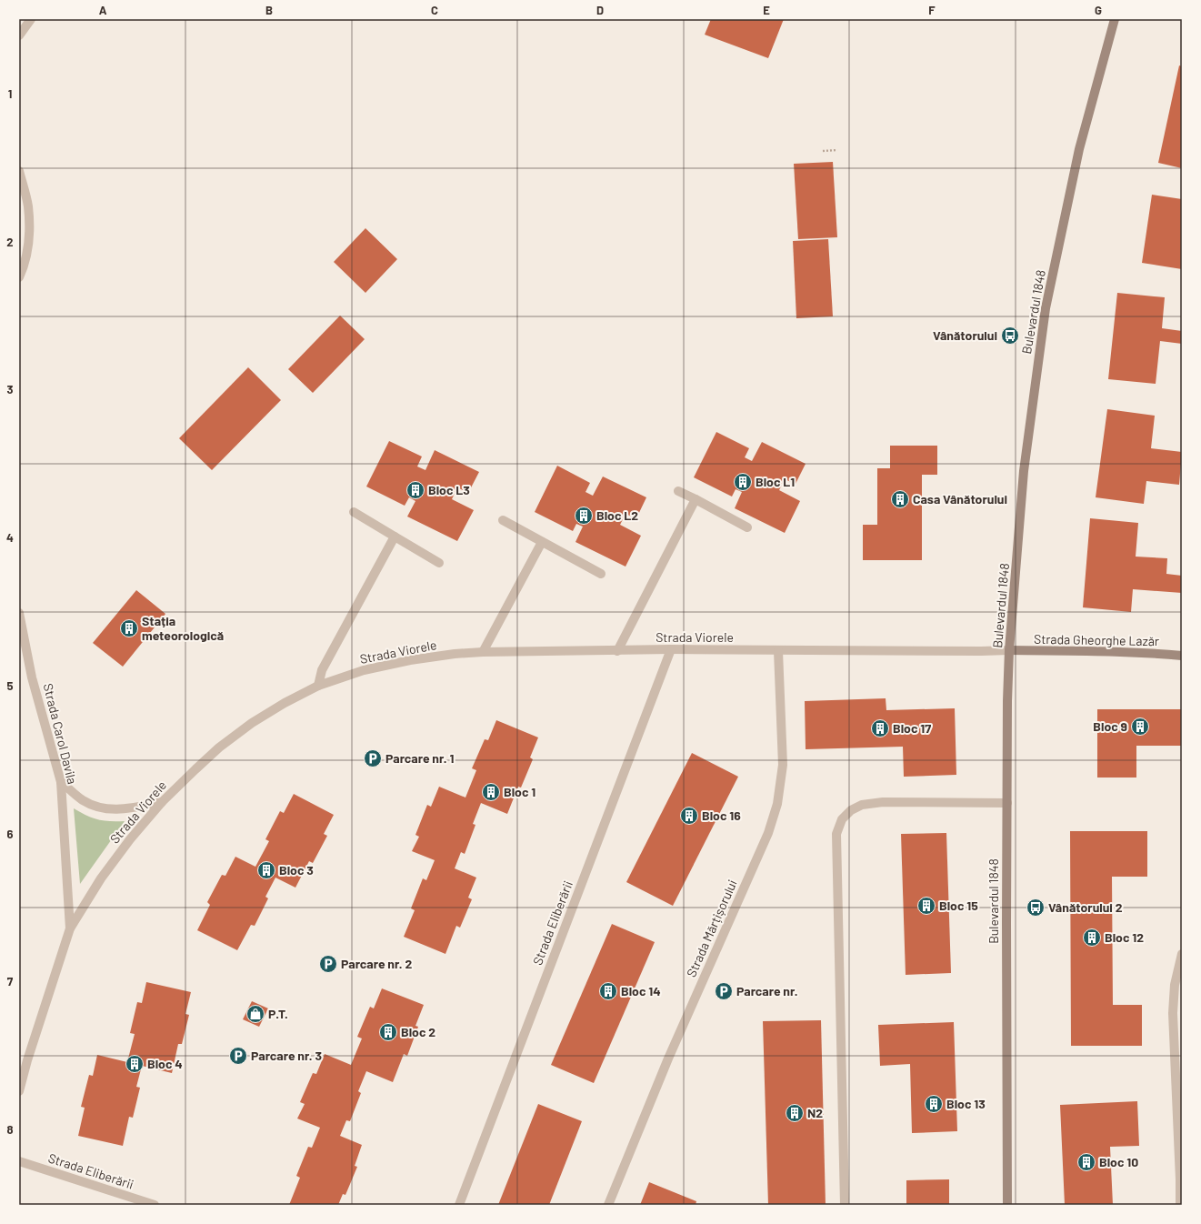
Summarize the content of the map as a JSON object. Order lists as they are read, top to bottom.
{
  "streets": {
    "street": [
      "Bulevardul 1848",
      "Strada Viorele",
      "Strada Gheorghe Lazăr",
      "Strada Carol Davila",
      "Strada Eliberării",
      "Strada Mărțișorului"
    ]
  },
  "crossings": [
    ["Bulevardul 1848", "Strada Viorele"],
    ["Bulevardul 1848", "Strada Gheorghe Lazăr"],
    ["Strada Viorele", "Strada Gheorghe Lazăr"],
    ["Strada Viorele", "Strada Carol Davila"],
    ["Strada Viorele", "Strada Eliberării"],
    ["Strada Viorele", "Strada Mărțișorului"]
  ],
  "places": {
    "bus stop": ["Vânătorului", "Vânătorului 2"],
    "building": [
      "Bloc L1",
      "Bloc L3",
      "Casa Vânătorului",
      "Bloc L2",
      "Stația meteorologică",
      "Bloc 9",
      "Bloc 17",
      "Bloc 1",
      "Bloc 16",
      "Bloc 3",
      "Bloc 15",
      "Bloc 12",
      "Bloc 14",
      "Bloc 2",
      "Bloc 4",
      "Bloc 13",
      "N2",
      "Bloc 10"
    ],
    "parking": [
      "Parcare nr. 1",
      "Parcare nr. 2",
      "Parcare nr.",
      "Parcare nr. 3"
    ],
    "shop": ["P.T."]
  },
  "grid": {
    "columns": [
      "A",
      "B",
      "C",
      "D",
      "E",
      "F",
      "G"
    ],
    "rows": [
      "1",
      "2",
      "3",
      "4",
      "5",
      "6",
      "7",
      "8"
    ]
  }
}
